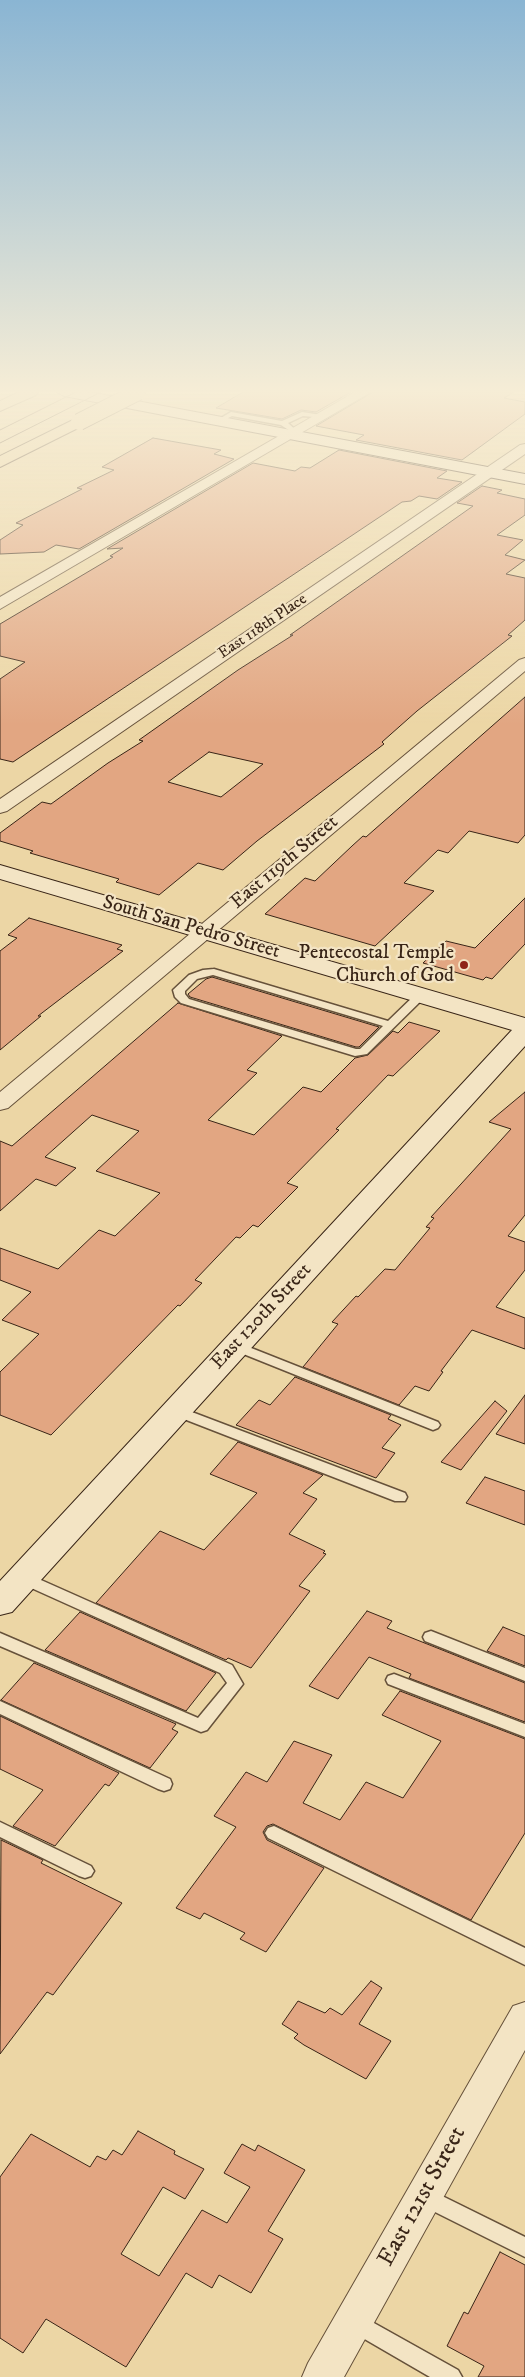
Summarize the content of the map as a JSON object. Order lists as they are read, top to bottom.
{
  "streets": {
    "street": [
      "East 118th Place",
      "East 119th Street",
      "South San Pedro Street",
      "East 120th Street",
      "East 121st Street"
    ]
  },
  "crossings": [
    ["East 119th Street", "South San Pedro Street"]
  ],
  "places": ["Pentecostal Temple Church of God"]
}
